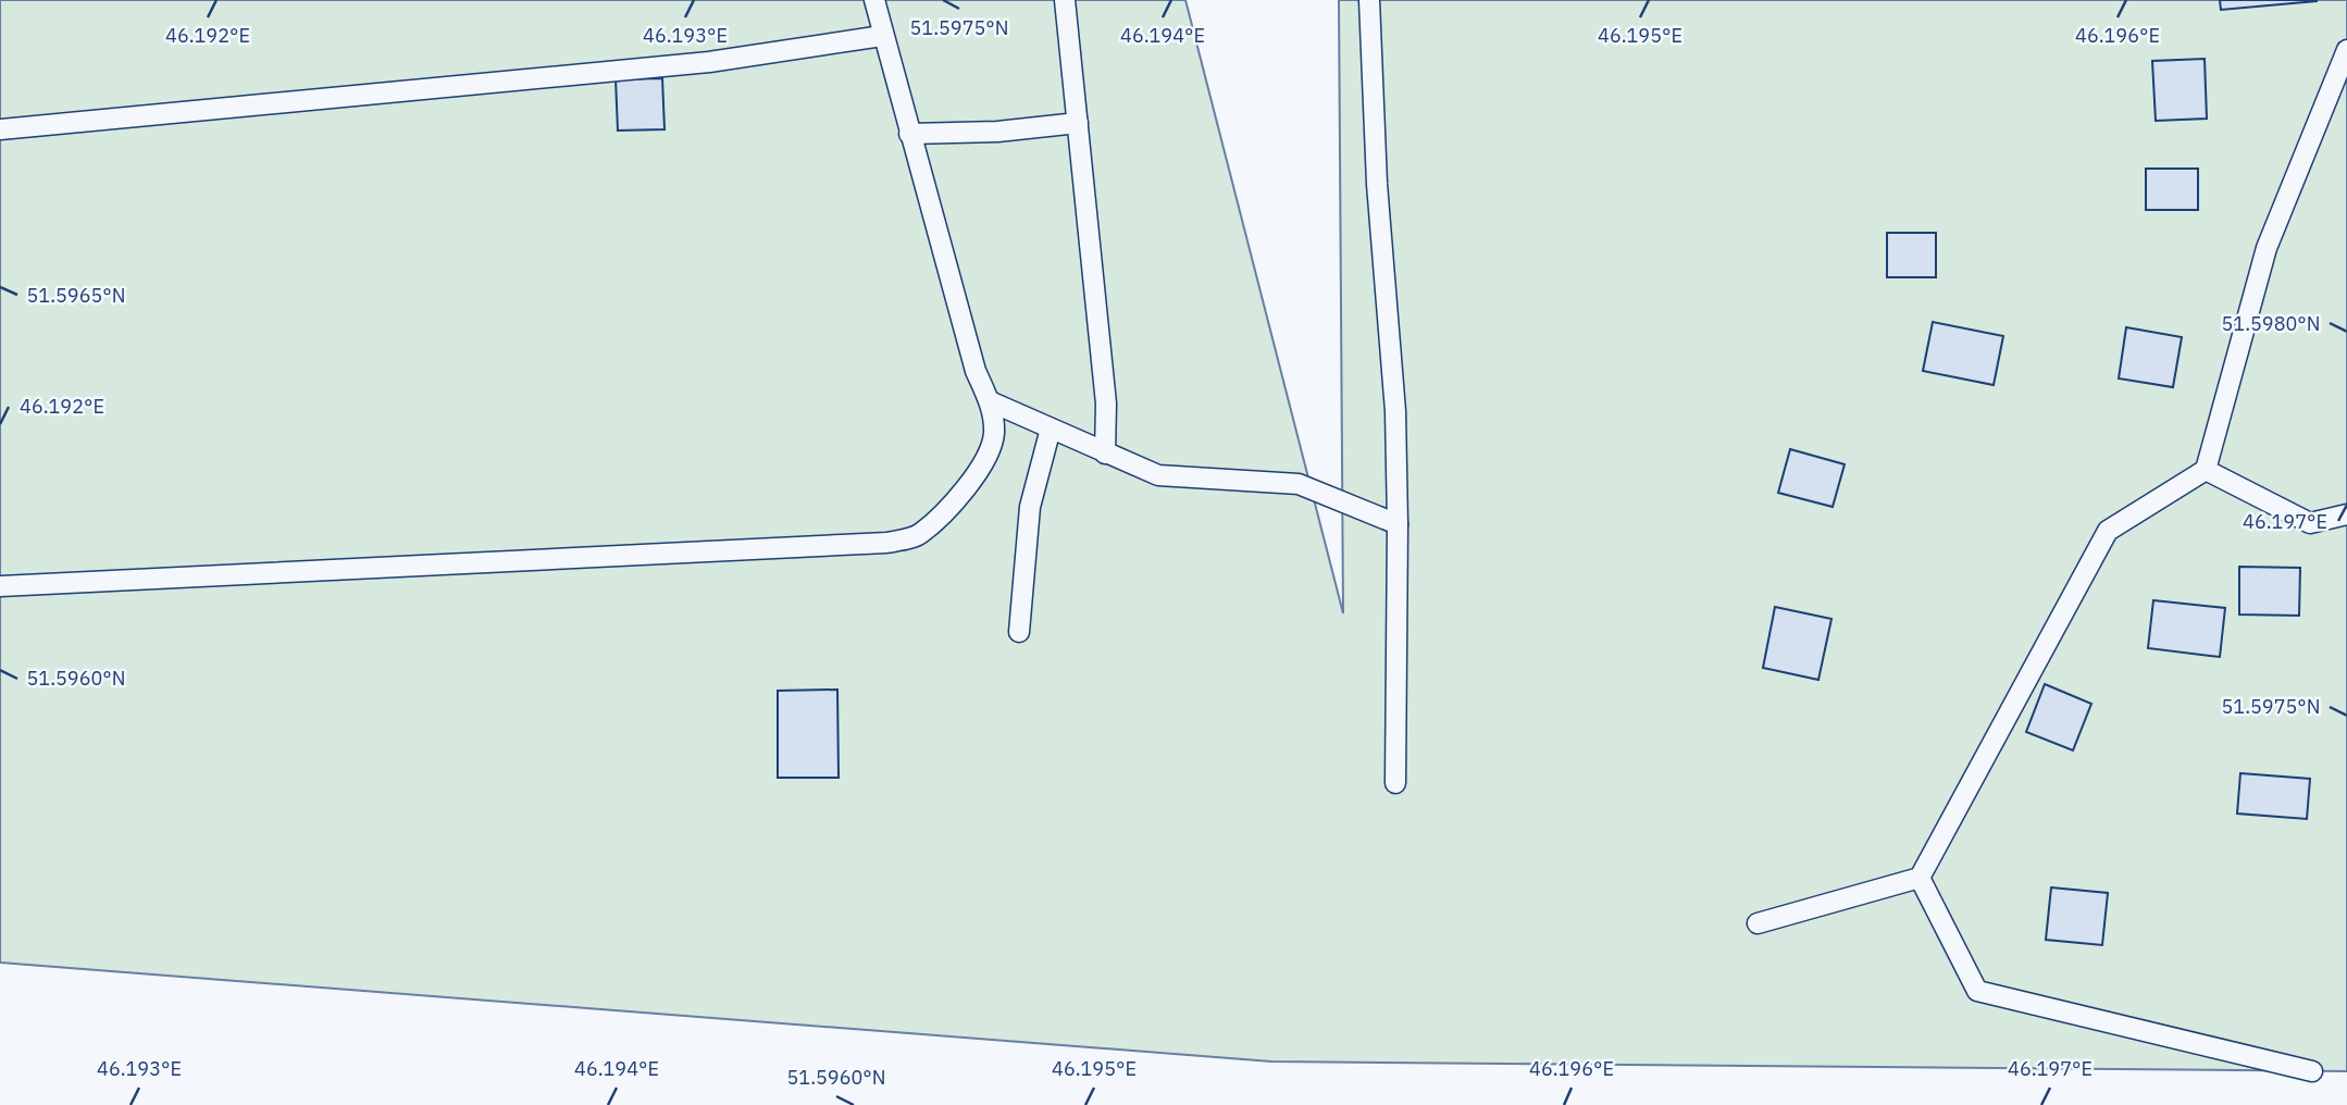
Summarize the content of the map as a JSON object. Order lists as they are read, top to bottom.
{
  "coordinates": [
    "51.5975°N",
    "46.192°E",
    "46.193°E",
    "46.194°E",
    "46.195°E",
    "46.196°E",
    "51.5965°N",
    "51.5980°N",
    "46.197°E",
    "51.5960°N"
  ]
}
